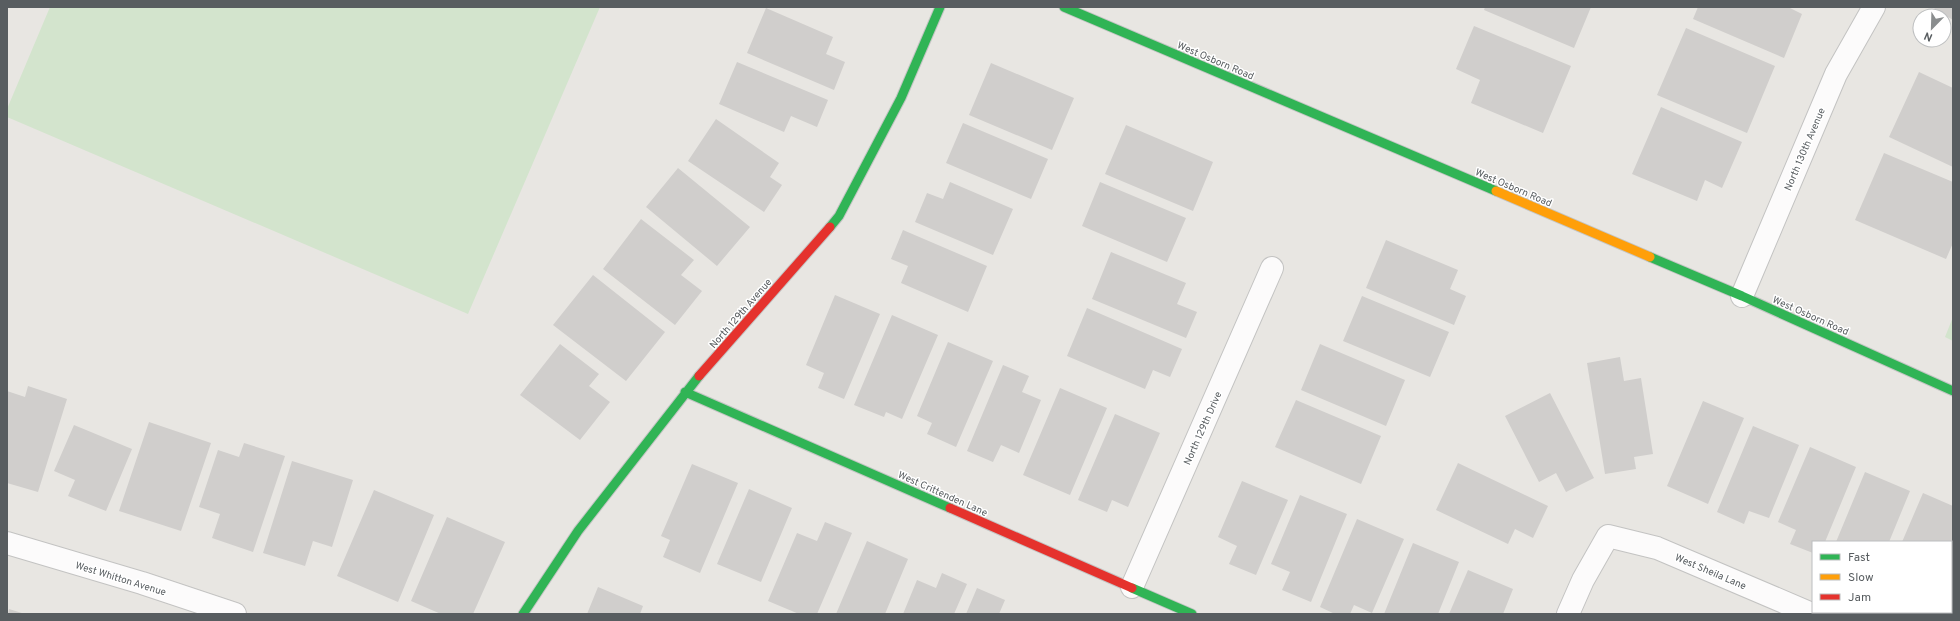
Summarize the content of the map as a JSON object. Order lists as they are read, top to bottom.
{
  "streets": {
    "street": [
      "West Osborn Road",
      "North 130th Avenue",
      "North 129th Avenue",
      "North 129th Drive",
      "West Crittenden Lane",
      "West Sheila Lane",
      "West Whitton Avenue"
    ]
  },
  "crossings": [
    ["West Osborn Road", "North 130th Avenue"],
    ["North 129th Avenue", "West Crittenden Lane"],
    ["North 129th Drive", "West Crittenden Lane"]
  ],
  "legend": ["Fast", "Slow", "Jam"],
  "north": "bottom left"
}
